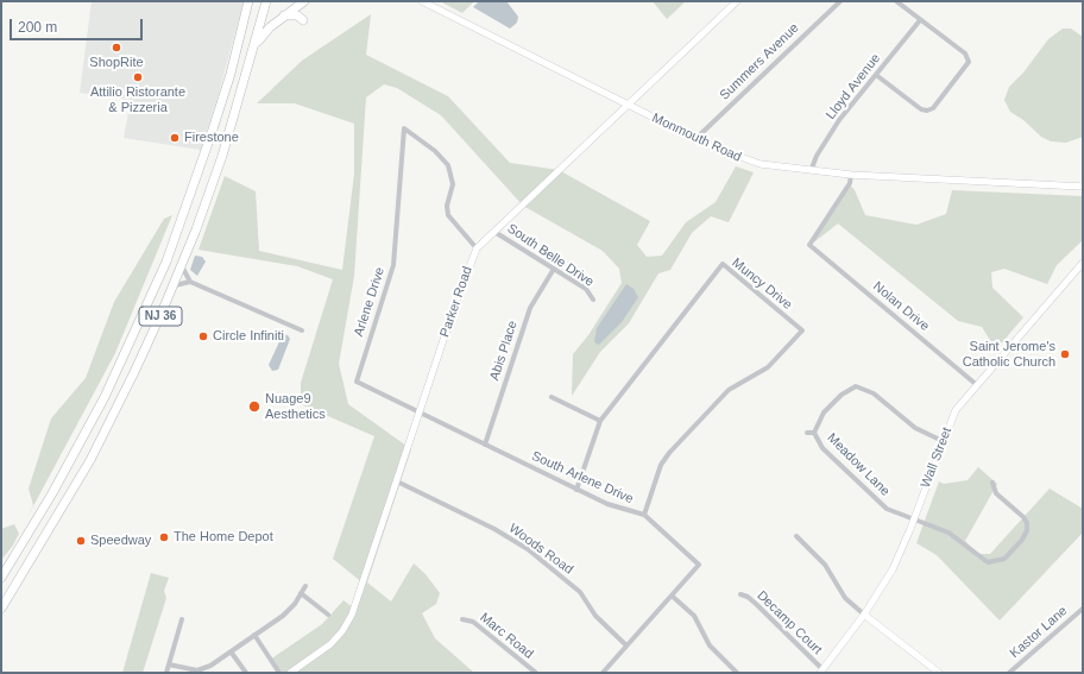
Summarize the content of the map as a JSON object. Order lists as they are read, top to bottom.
{
  "streets": {
    "highway": ["NJ 36"],
    "street": [
      "Summers Avenue",
      "Lloyd Avenue",
      "Monmouth Road",
      "South Belle Drive",
      "Muncy Drive",
      "Arlene Drive",
      "Parker Road",
      "Nolan Drive",
      "Abis Place",
      "Wall Street",
      "Meadow Lane",
      "South Arlene Drive",
      "Woods Road",
      "Decamp Court",
      "Kastor Lane",
      "Marc Road"
    ]
  },
  "crossings": [
    ["Summers Avenue", "Monmouth Road"],
    ["Lloyd Avenue", "Monmouth Road"],
    ["Monmouth Road", "Parker Road"],
    ["Monmouth Road", "Nolan Drive"],
    ["South Belle Drive", "Parker Road"],
    ["South Belle Drive", "Abis Place"],
    ["Muncy Drive", "South Arlene Drive"],
    ["Arlene Drive", "Parker Road"],
    ["Arlene Drive", "South Arlene Drive"],
    ["Parker Road", "South Arlene Drive"],
    ["Parker Road", "Woods Road"],
    ["Nolan Drive", "Wall Street"],
    ["Abis Place", "South Arlene Drive"],
    ["Wall Street", "Meadow Lane"],
    ["Wall Street", "Decamp Court"]
  ],
  "places": [
    "ShopRite",
    "Attilio Ristorante & Pizzeria",
    "Firestone",
    "Circle Infiniti",
    "Saint Jerome's Catholic Church",
    "Nuage9 Aesthetics",
    "The Home Depot",
    "Speedway"
  ],
  "scale_bar": "200 m"
}
